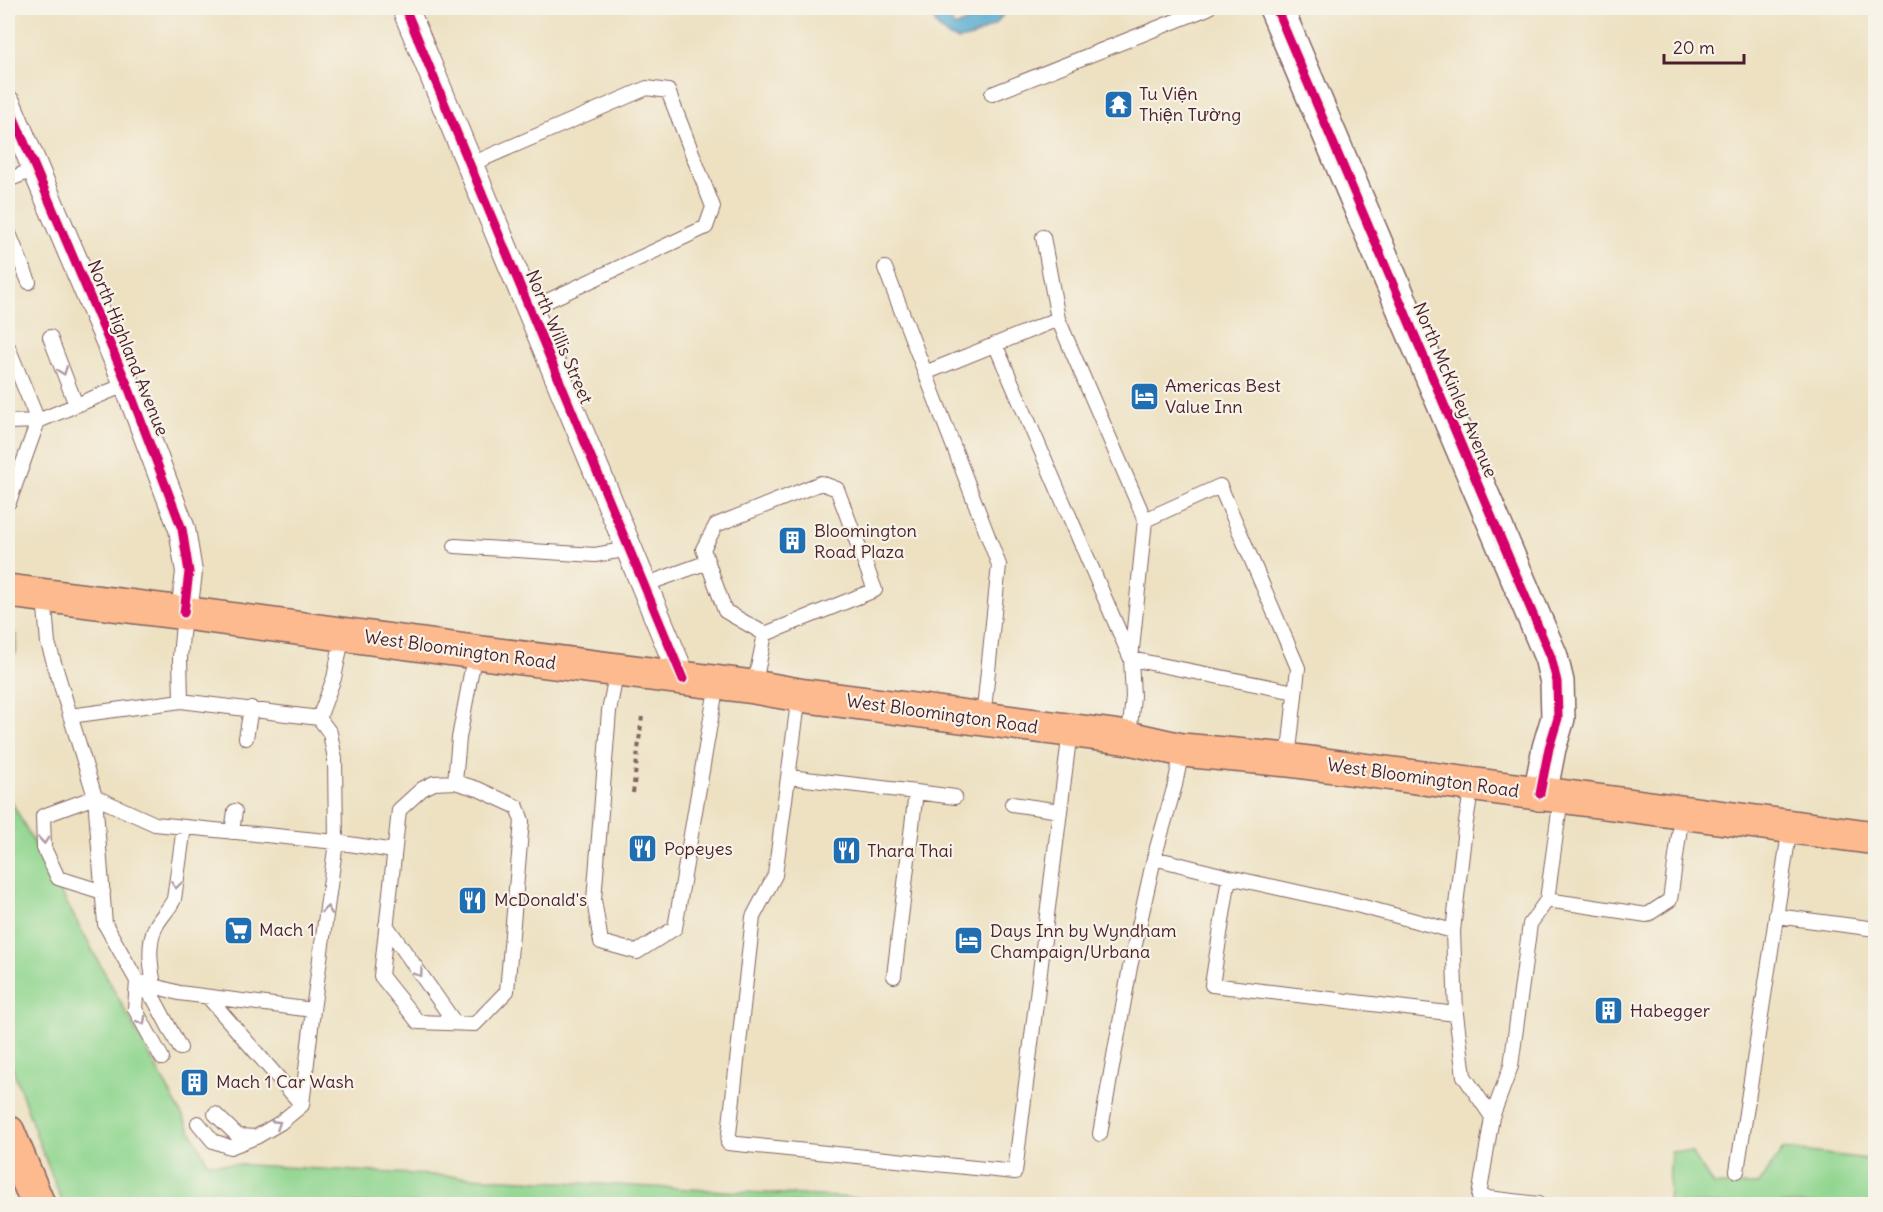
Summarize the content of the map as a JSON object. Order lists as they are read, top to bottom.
{
  "streets": {
    "main road": ["West Bloomington Road"],
    "street": ["North Willis Street", "North Highland Avenue", "North McKinley Avenue"]
  },
  "crossings": [
    ["North Willis Street", "West Bloomington Road"],
    ["North Highland Avenue", "West Bloomington Road"],
    ["North McKinley Avenue", "West Bloomington Road"]
  ],
  "places": {
    "temple": ["Tu Viện Thiện Tường"],
    "hotel": ["Americas Best Value Inn", "Days Inn by Wyndham Champaign/Urbana"],
    "building": ["Bloomington Road Plaza", "Habegger", "Mach 1 Car Wash"],
    "restaurant": ["Popeyes", "Thara Thai", "McDonald's"],
    "supermarket": ["Mach 1"]
  },
  "scale_bar": "20 m"
}
